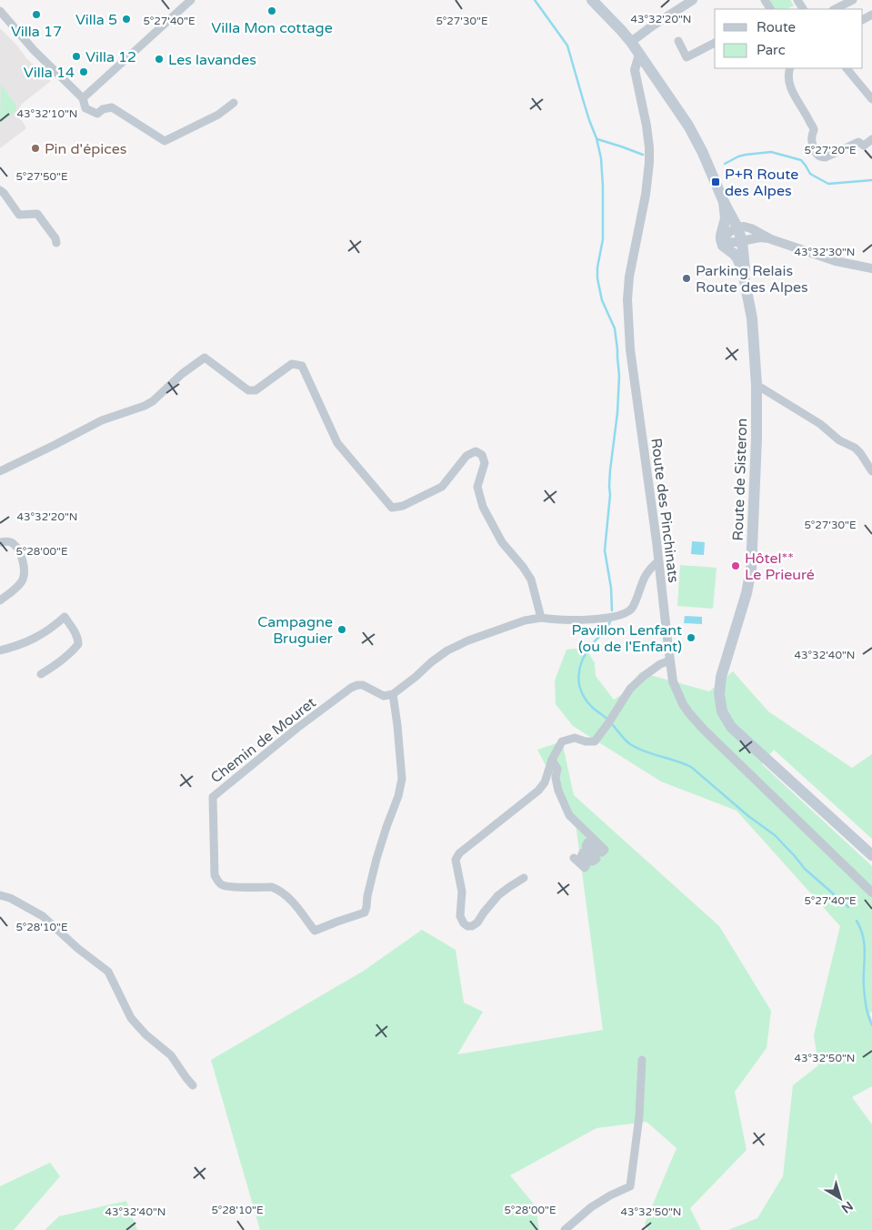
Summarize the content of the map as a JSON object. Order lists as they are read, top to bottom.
{
  "streets": {
    "main road": ["Route de Sisteron"],
    "street": ["Route des Pinchinats", "Chemin de Mouret"]
  },
  "crossings": [
    ["Route de Sisteron", "Route des Pinchinats"]
  ],
  "places": {
    "other": [
      "Villa Mon cottage",
      "Villa 17",
      "Villa 5",
      "Villa 12",
      "Les lavandes",
      "Villa 14",
      "Pin d'épices",
      "Parking Relais Route des Alpes",
      "Hôtel** Le Prieuré",
      "Campagne Bruguier",
      "Pavillon Lenfant (ou de l'Enfant)"
    ],
    "transit": ["P+R Route des Alpes"]
  },
  "legend": ["Route", "Parc"],
  "north": "bottom right",
  "coordinates": [
    "43°32'20\"N",
    "5°27'40\"E",
    "5°27'30\"E",
    "43°32'10\"N",
    "5°27'20\"E",
    "5°27'50\"E",
    "43°32'30\"N",
    "5°28'00\"E",
    "43°32'40\"N",
    "5°28'10\"E",
    "43°32'50\"N"
  ]
}
